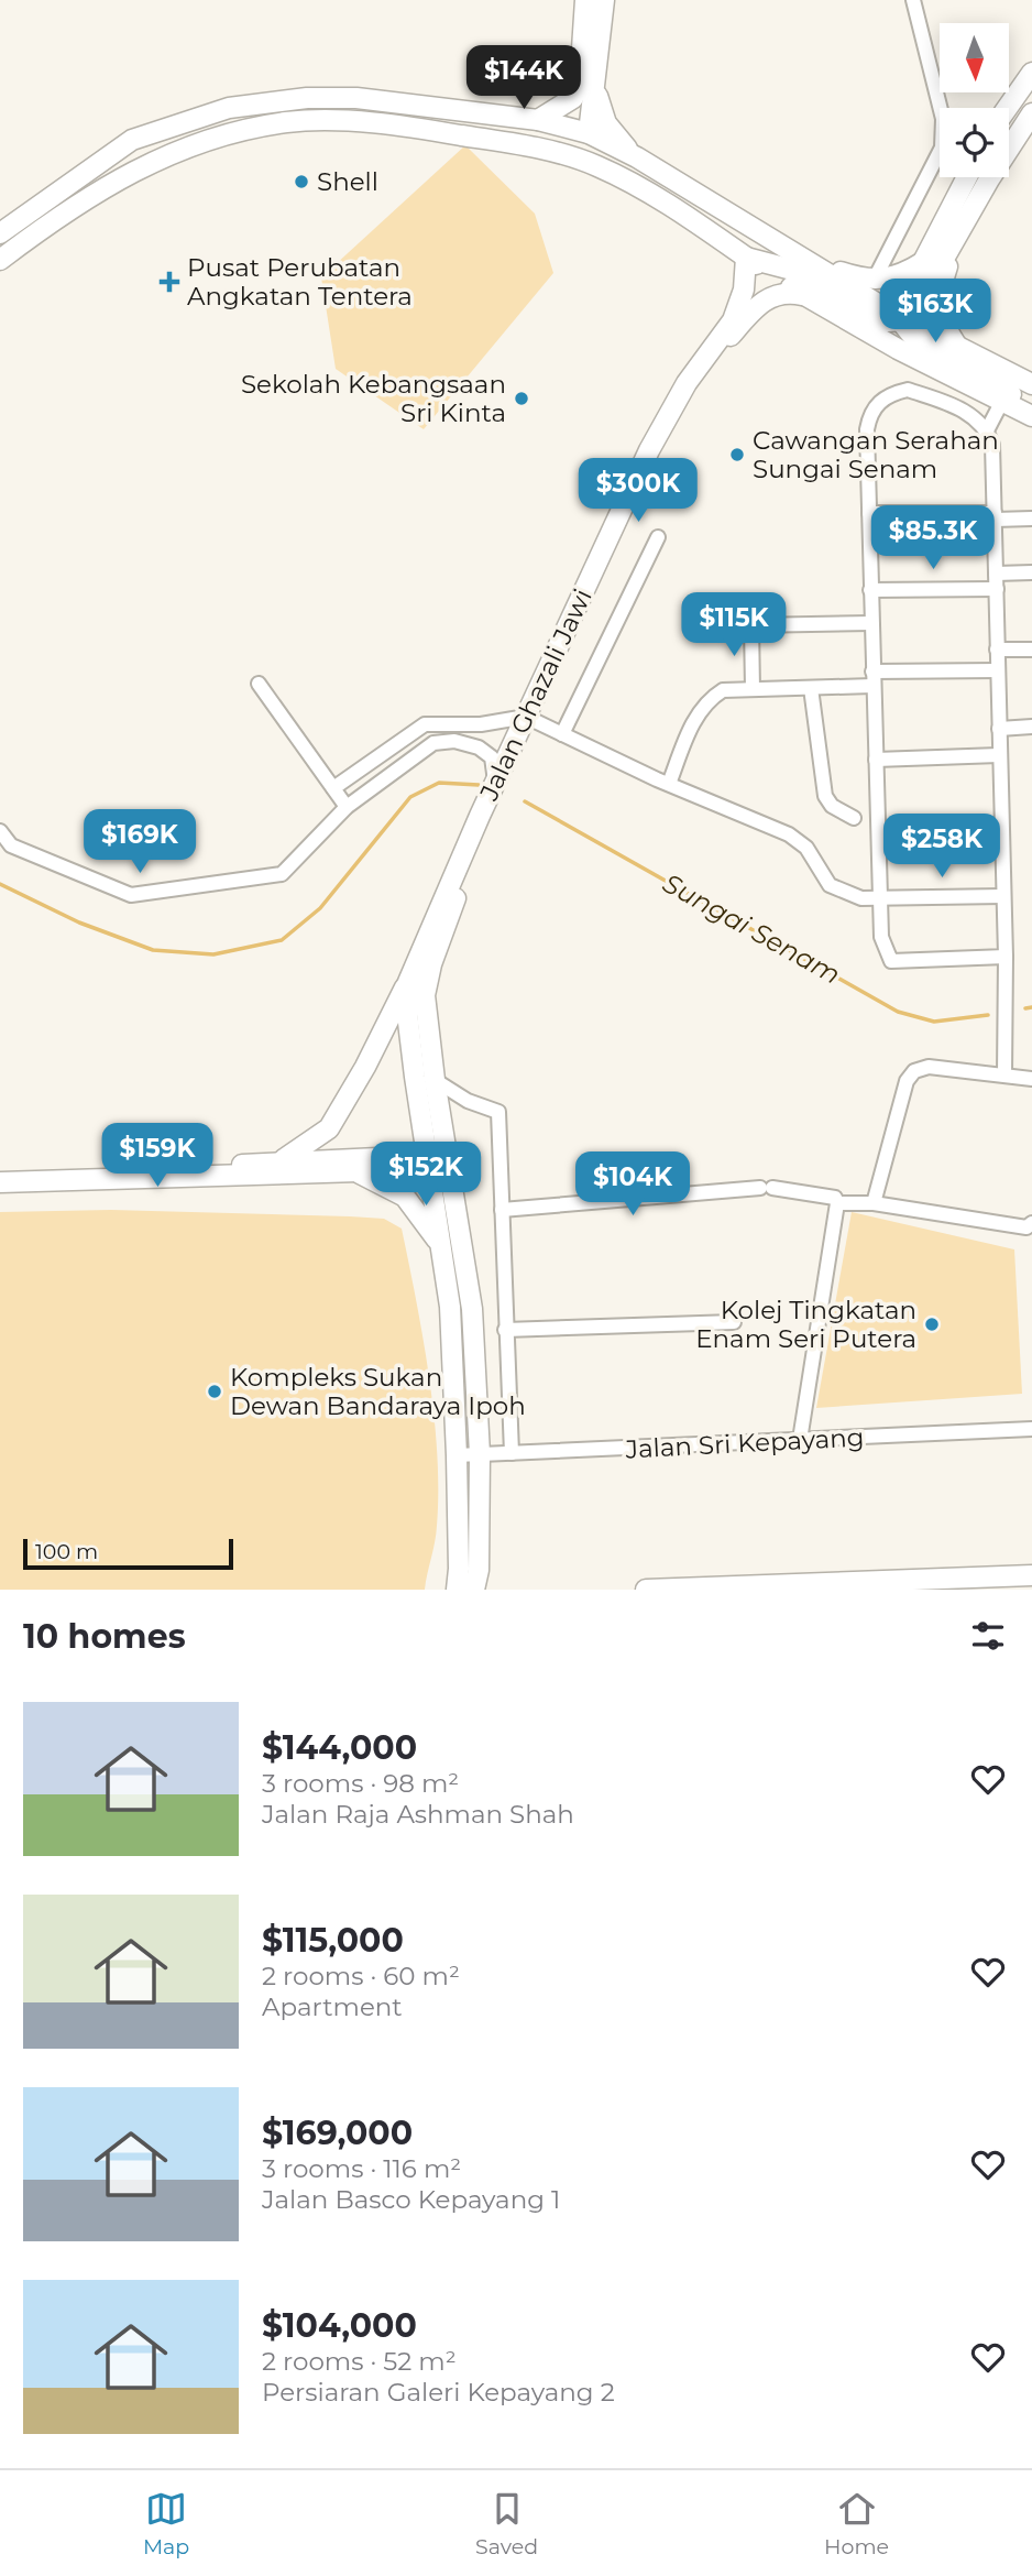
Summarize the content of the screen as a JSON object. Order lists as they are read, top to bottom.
{
  "streets": {
    "street": ["Jalan Ghazali Jawi", "Jalan Sri Kepayang"]
  },
  "crossings": [
    ["Jalan Ghazali Jawi", "Jalan Sri Kepayang"]
  ],
  "water": ["Sungai Senam"],
  "places": {
    "other": [
      "Shell",
      "Sekolah Kebangsaan Sri Kinta",
      "Cawangan Serahan Sungai Senam",
      "Kolej Tingkatan Enam Seri Putera",
      "Kompleks Sukan Dewan Bandaraya Ipoh"
    ],
    "health": ["Pusat Perubatan Angkatan Tentera"]
  },
  "scale_bar": "100 m",
  "north": "bottom",
  "page": {
    "price": [
      "$144K",
      "$163K",
      "$300K",
      "$85.3K",
      "$115K",
      "$169K",
      "$258K",
      "$159K",
      "$152K",
      "$104K"
    ],
    "scale": "100 m",
    "heading": "10 homes",
    "list": [
      {
        "name": "$144,000",
        "note": "3 rooms · 98 m² · Jalan Raja Ashman Shah"
      },
      {
        "name": "$115,000",
        "note": "2 rooms · 60 m² · Apartment"
      },
      {
        "name": "$169,000",
        "note": "3 rooms · 116 m² · Jalan Basco Kepayang 1"
      },
      {
        "name": "$104,000",
        "note": "2 rooms · 52 m² · Persiaran Galeri Kepayang 2"
      }
    ],
    "tabs": ["Map", "Saved", "Home"]
  }
}
